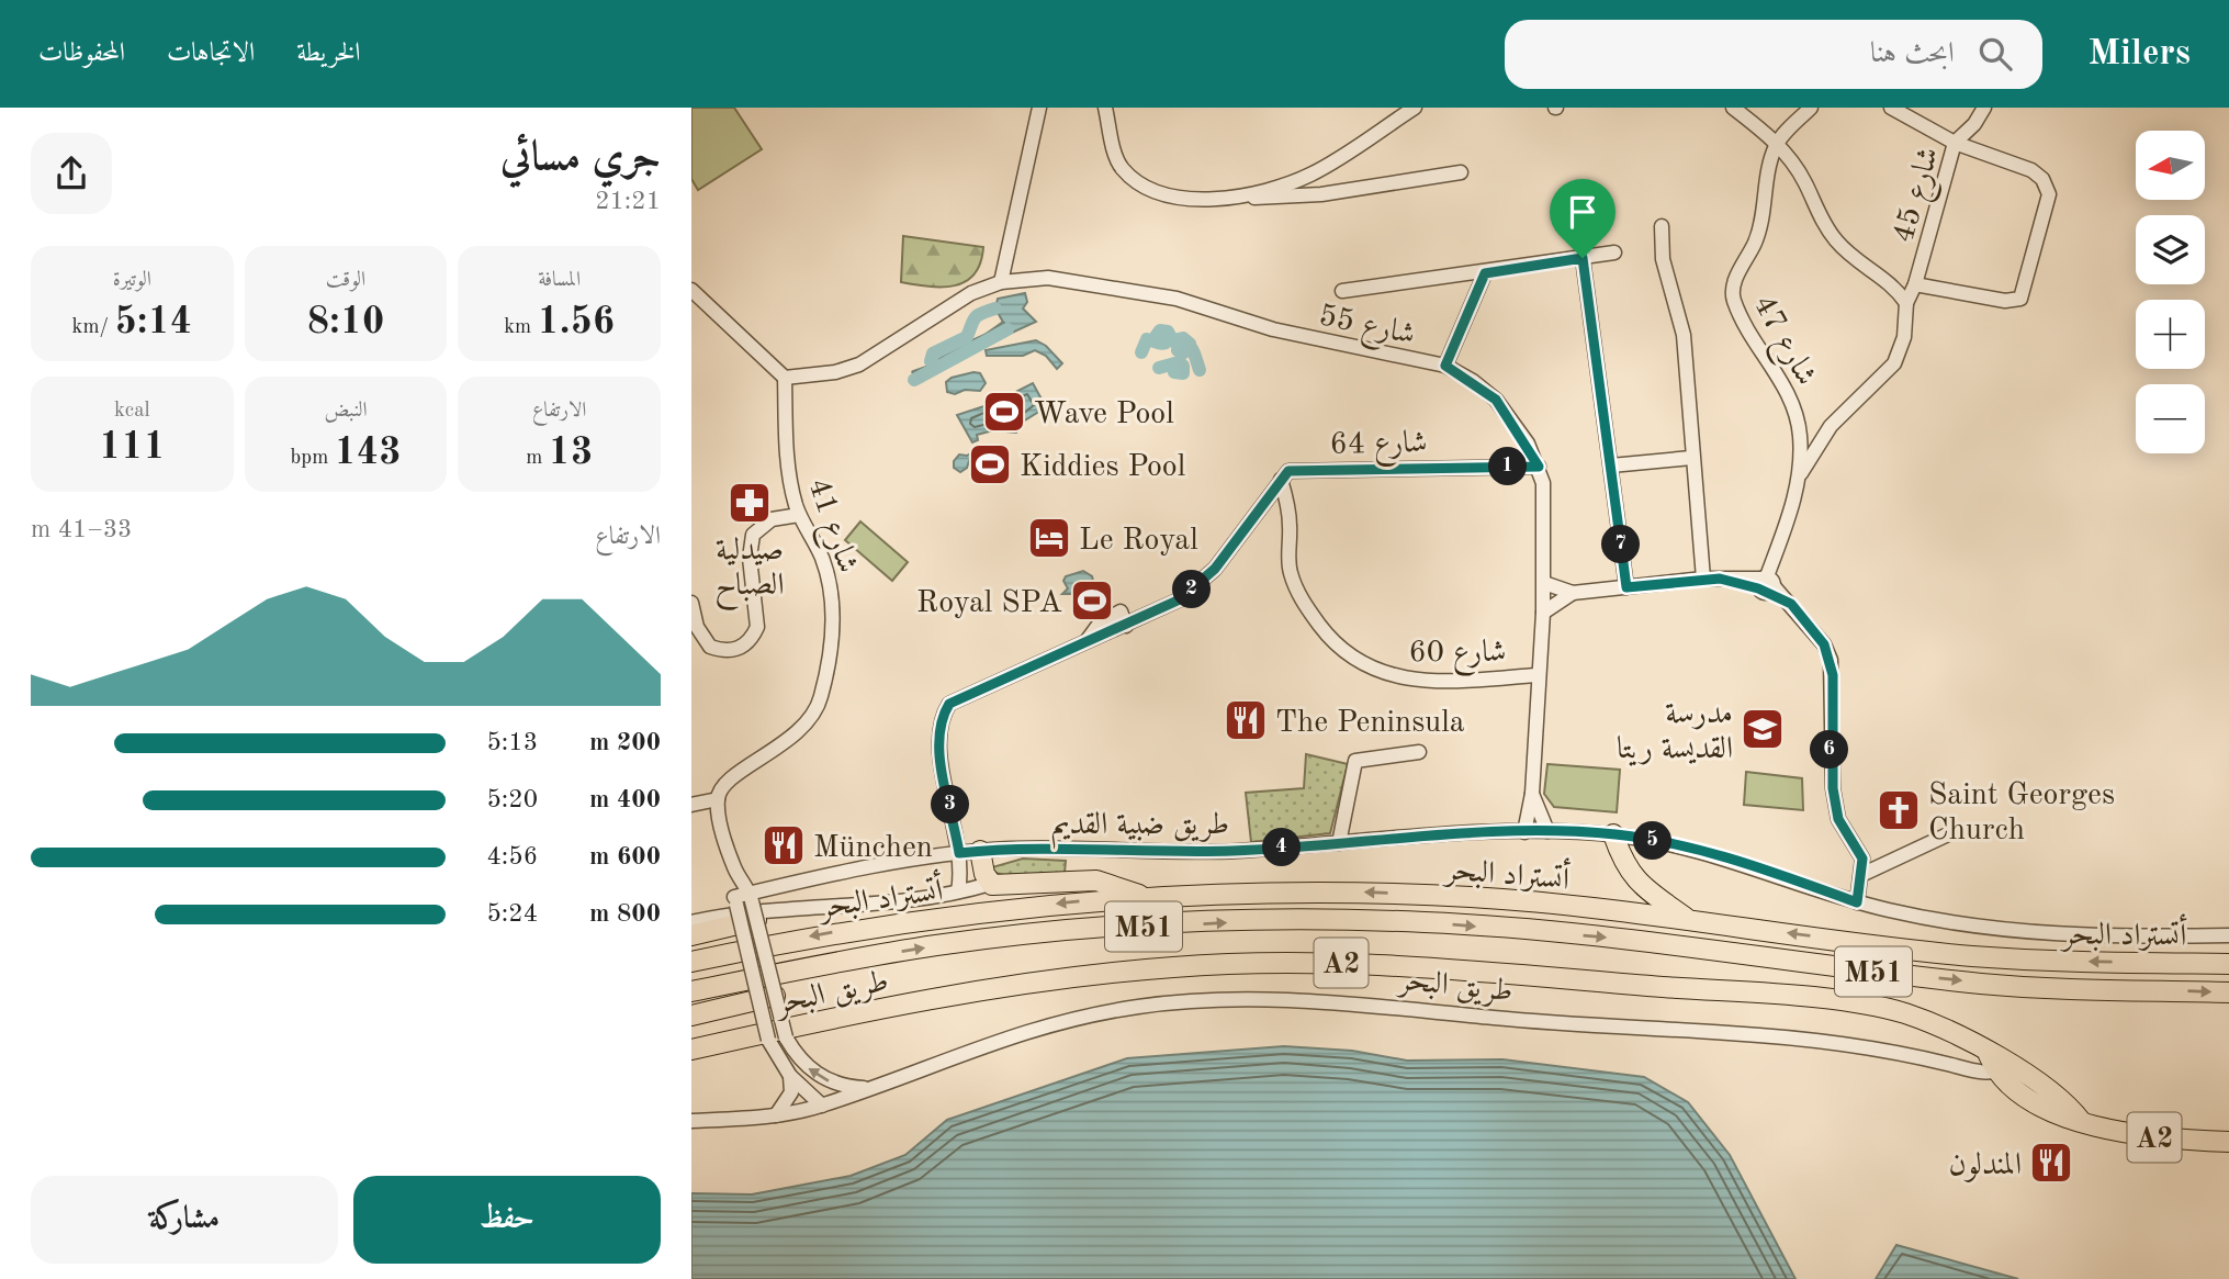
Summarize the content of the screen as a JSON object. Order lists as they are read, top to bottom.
{
  "streets": {
    "highway": [
      "أتستراد البحر",
      "M51",
      "A2",
      "طريق البحر"
    ],
    "street": [
      "شارع 45",
      "شارع 55",
      "شارع 47",
      "شارع 64",
      "شارع 41",
      "شارع 60",
      "طريق ضبية القديم"
    ]
  },
  "crossings": [
    ["شارع 45", "شارع 47"],
    ["شارع 55", "شارع 64"],
    ["شارع 55", "شارع 41"],
    ["شارع 55", "شارع 60"],
    ["شارع 55", "طريق ضبية القديم"],
    ["شارع 64", "شارع 60"],
    ["A2", "طريق البحر"]
  ],
  "places": {
    "sports": ["Wave Pool", "Kiddies Pool", "Royal SPA"],
    "pharmacy": ["صيدلية الصباح"],
    "hotel": ["Le Royal"],
    "restaurant": ["The Peninsula", "München", "المندلون"],
    "school or university": ["مدرسة القديسة ريتا"],
    "church": ["Saint Georges Church"]
  },
  "north": "left",
  "page": {
    "header": "Milers",
    "search": "ابحث هنا",
    "nav": ["الخريطة", "الاتجاهات", "المحفوظات"],
    "heading": ["جري مسائي", "21:21"],
    "map_buttons": ["+", "−"],
    "stats": [
      ["المسافة", "1.56 km"],
      ["الوقت", "8:10"],
      ["الوتيرة", "5:14 /km"],
      ["الارتفاع", "13 m"],
      ["النبض", "143 bpm"],
      ["kcal", "111"]
    ],
    "pins": [
      "1",
      "7",
      "2",
      "6",
      "3",
      "5",
      "4"
    ],
    "chart": ["الارتفاع", "33–41 m"],
    "list": [
      {
        "name": "200 m",
        "note": "5:13"
      },
      {
        "name": "400 m",
        "note": "5:20"
      },
      {
        "name": "600 m",
        "note": "4:56"
      },
      {
        "name": "800 m",
        "note": "5:24"
      }
    ],
    "buttons": ["حفظ", "مشاركة"]
  }
}
